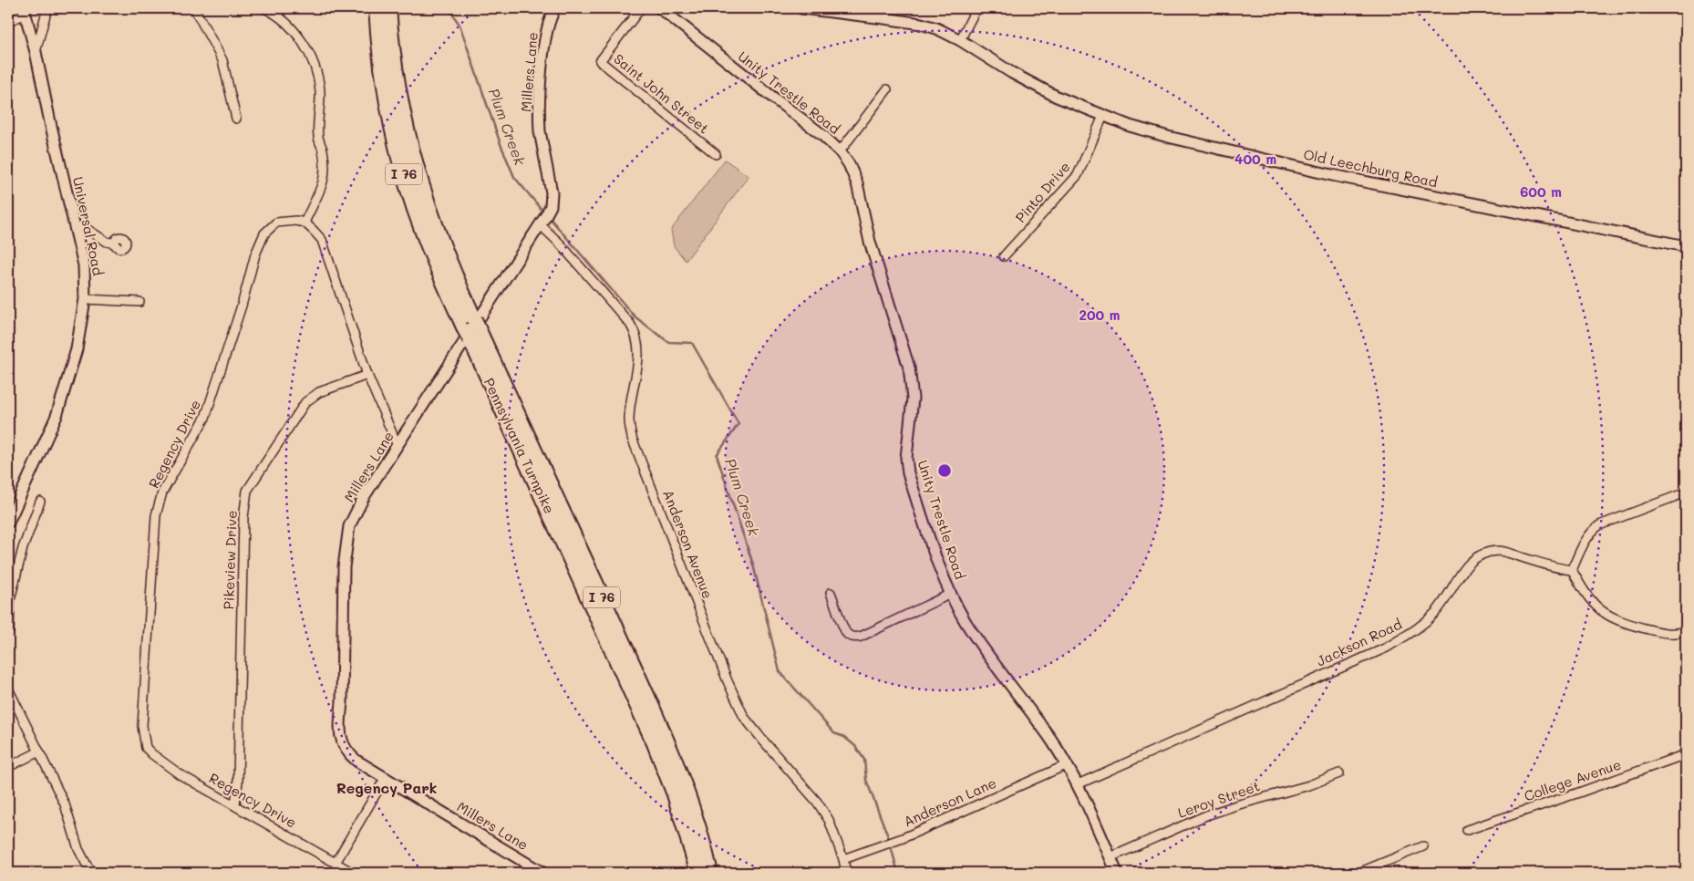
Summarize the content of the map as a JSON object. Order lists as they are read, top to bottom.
{
  "streets": {
    "highway": ["I 76", "Pennsylvania Turnpike"],
    "street": [
      "Millers Lane",
      "Unity Trestle Road",
      "Saint John Street",
      "Old Leechburg Road",
      "Pinto Drive",
      "Universal Road",
      "Regency Drive",
      "Anderson Avenue",
      "Pikeview Drive",
      "Jackson Road",
      "College Avenue",
      "Leroy Street",
      "Anderson Lane"
    ]
  },
  "crossings": [
    ["Millers Lane", "Anderson Avenue"],
    ["Unity Trestle Road", "Jackson Road"],
    ["Unity Trestle Road", "Leroy Street"],
    ["Unity Trestle Road", "Anderson Lane"],
    ["Old Leechburg Road", "Pinto Drive"],
    ["Regency Drive", "Pikeview Drive"],
    ["Anderson Avenue", "Anderson Lane"]
  ],
  "districts": ["Regency Park"],
  "water": ["Plum Creek"],
  "rings": ["400 m", "600 m", "200 m"]
}
